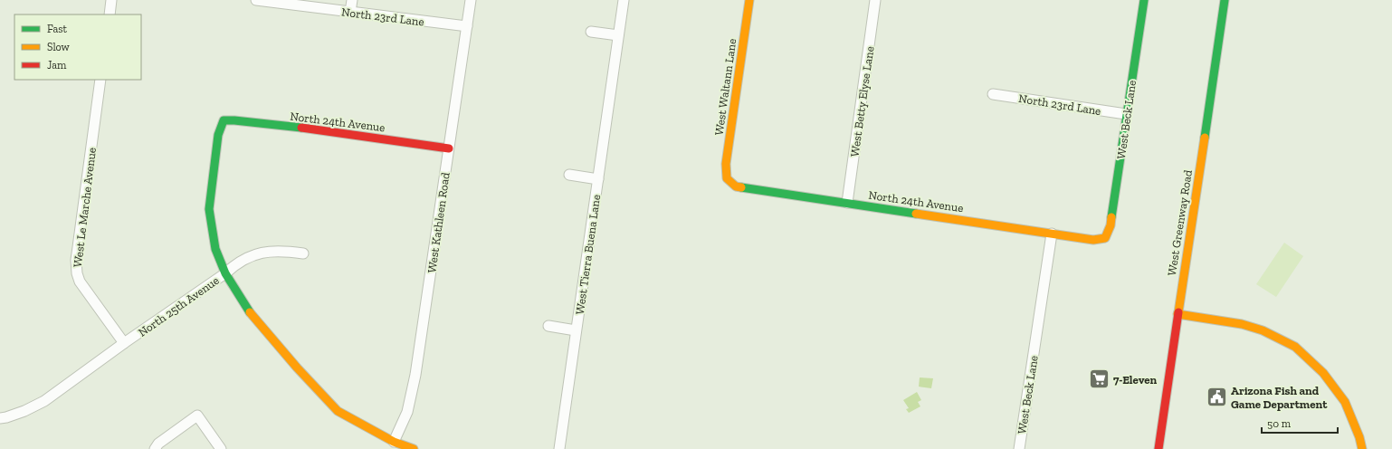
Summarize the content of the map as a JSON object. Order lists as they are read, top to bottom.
{
  "streets": {
    "street": [
      "North 23rd Lane",
      "West Waltann Lane",
      "West Betty Elyse Lane",
      "West Beck Lane",
      "North 24th Avenue",
      "West Le Marche Avenue",
      "West Kathleen Road",
      "West Greenway Road",
      "West Tierra Buena Lane",
      "North 25th Avenue"
    ]
  },
  "crossings": [
    ["North 23rd Lane", "West Beck Lane"],
    ["North 23rd Lane", "West Kathleen Road"],
    ["West Waltann Lane", "North 24th Avenue"],
    ["West Betty Elyse Lane", "North 24th Avenue"],
    ["West Beck Lane", "North 24th Avenue"],
    ["North 24th Avenue", "West Kathleen Road"],
    ["North 24th Avenue", "North 25th Avenue"],
    ["West Le Marche Avenue", "North 25th Avenue"],
    ["West Kathleen Road", "North 25th Avenue"]
  ],
  "places": {
    "supermarket": ["7-Eleven"],
    "public building": ["Arizona Fish and Game Department"]
  },
  "legend": ["Fast", "Slow", "Jam"],
  "scale_bar": "50 m"
}
